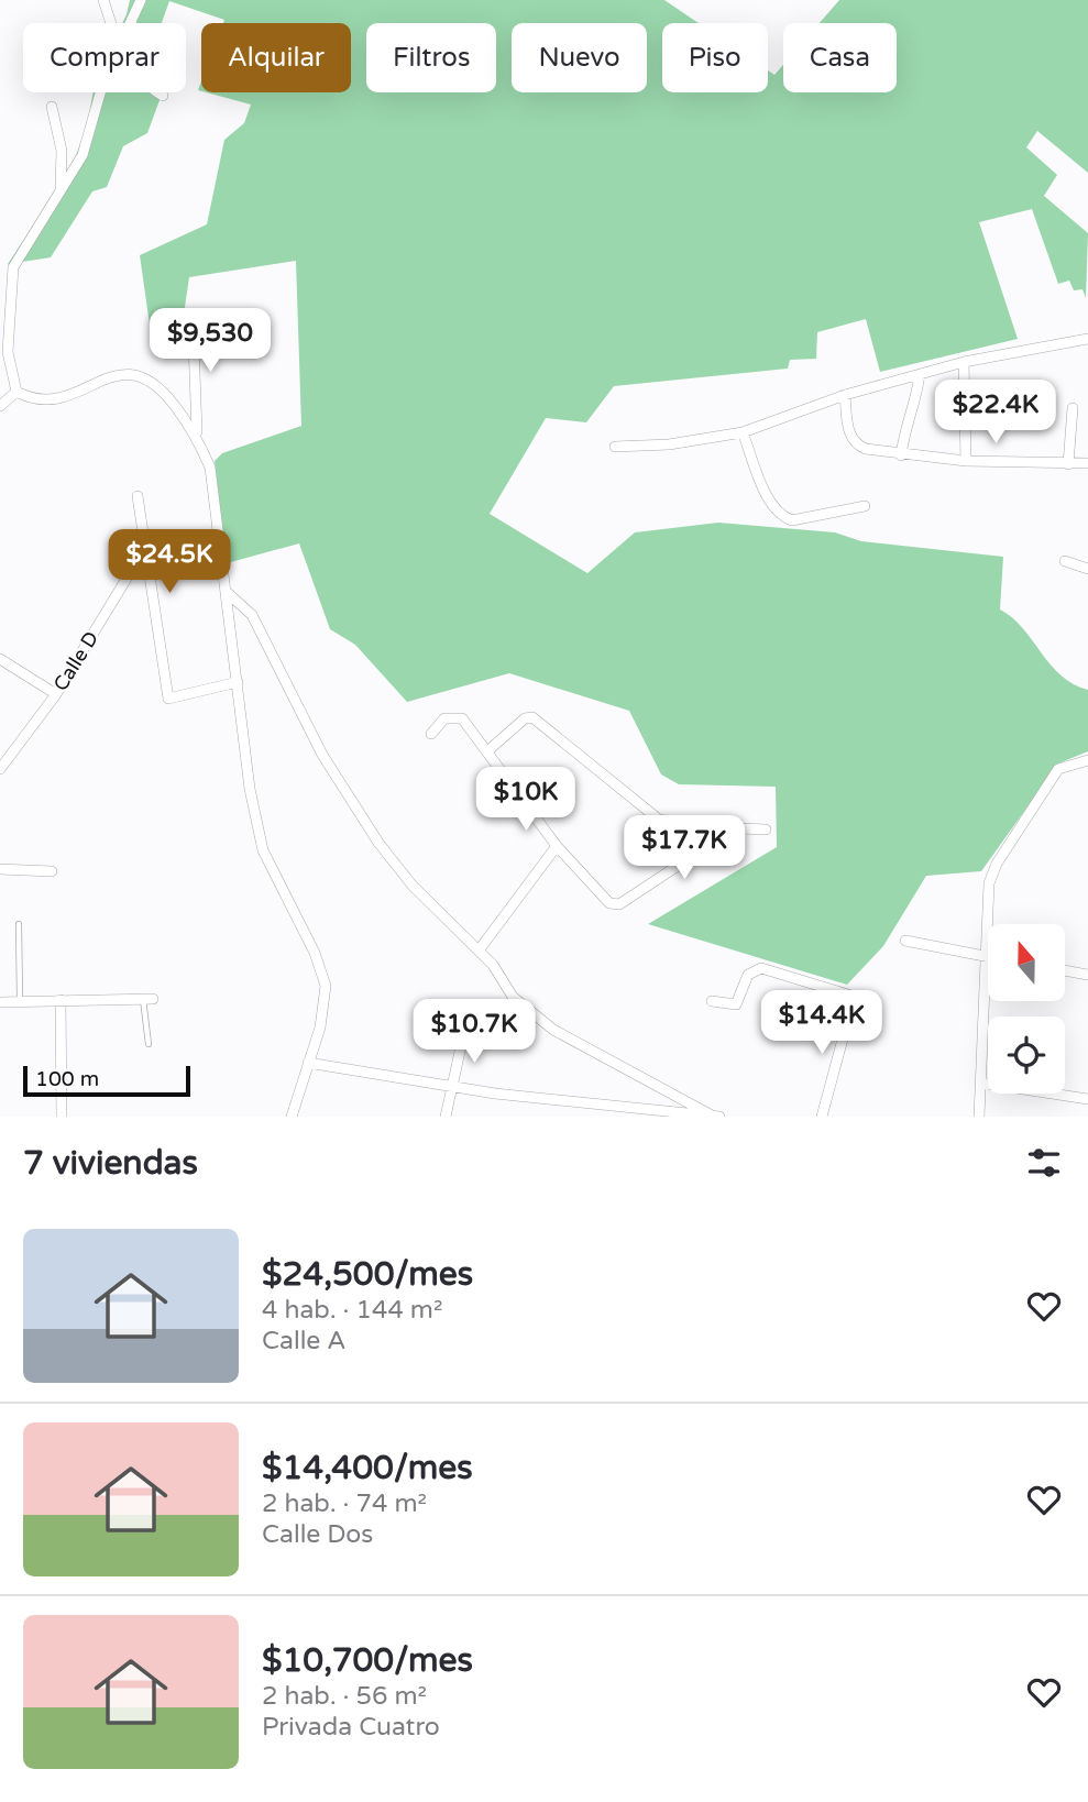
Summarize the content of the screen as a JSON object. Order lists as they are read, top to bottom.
{
  "streets": {
    "street": ["Calle D"]
  },
  "scale_bar": "100 m",
  "north": "top",
  "page": {
    "chip": [
      "Comprar",
      "Alquilar",
      "Filtros",
      "Nuevo",
      "Piso",
      "Casa"
    ],
    "price": [
      "$9,530",
      "$22.4K",
      "$24.5K",
      "$10K",
      "$17.7K",
      "$14.4K",
      "$10.7K"
    ],
    "scale": "100 m",
    "heading": "7 viviendas",
    "list": [
      {
        "name": "$24,500/mes",
        "note": "4 hab. · 144 m² · Calle A"
      },
      {
        "name": "$14,400/mes",
        "note": "2 hab. · 74 m² · Calle Dos"
      },
      {
        "name": "$10,700/mes",
        "note": "2 hab. · 56 m² · Privada Cuatro"
      }
    ]
  }
}
